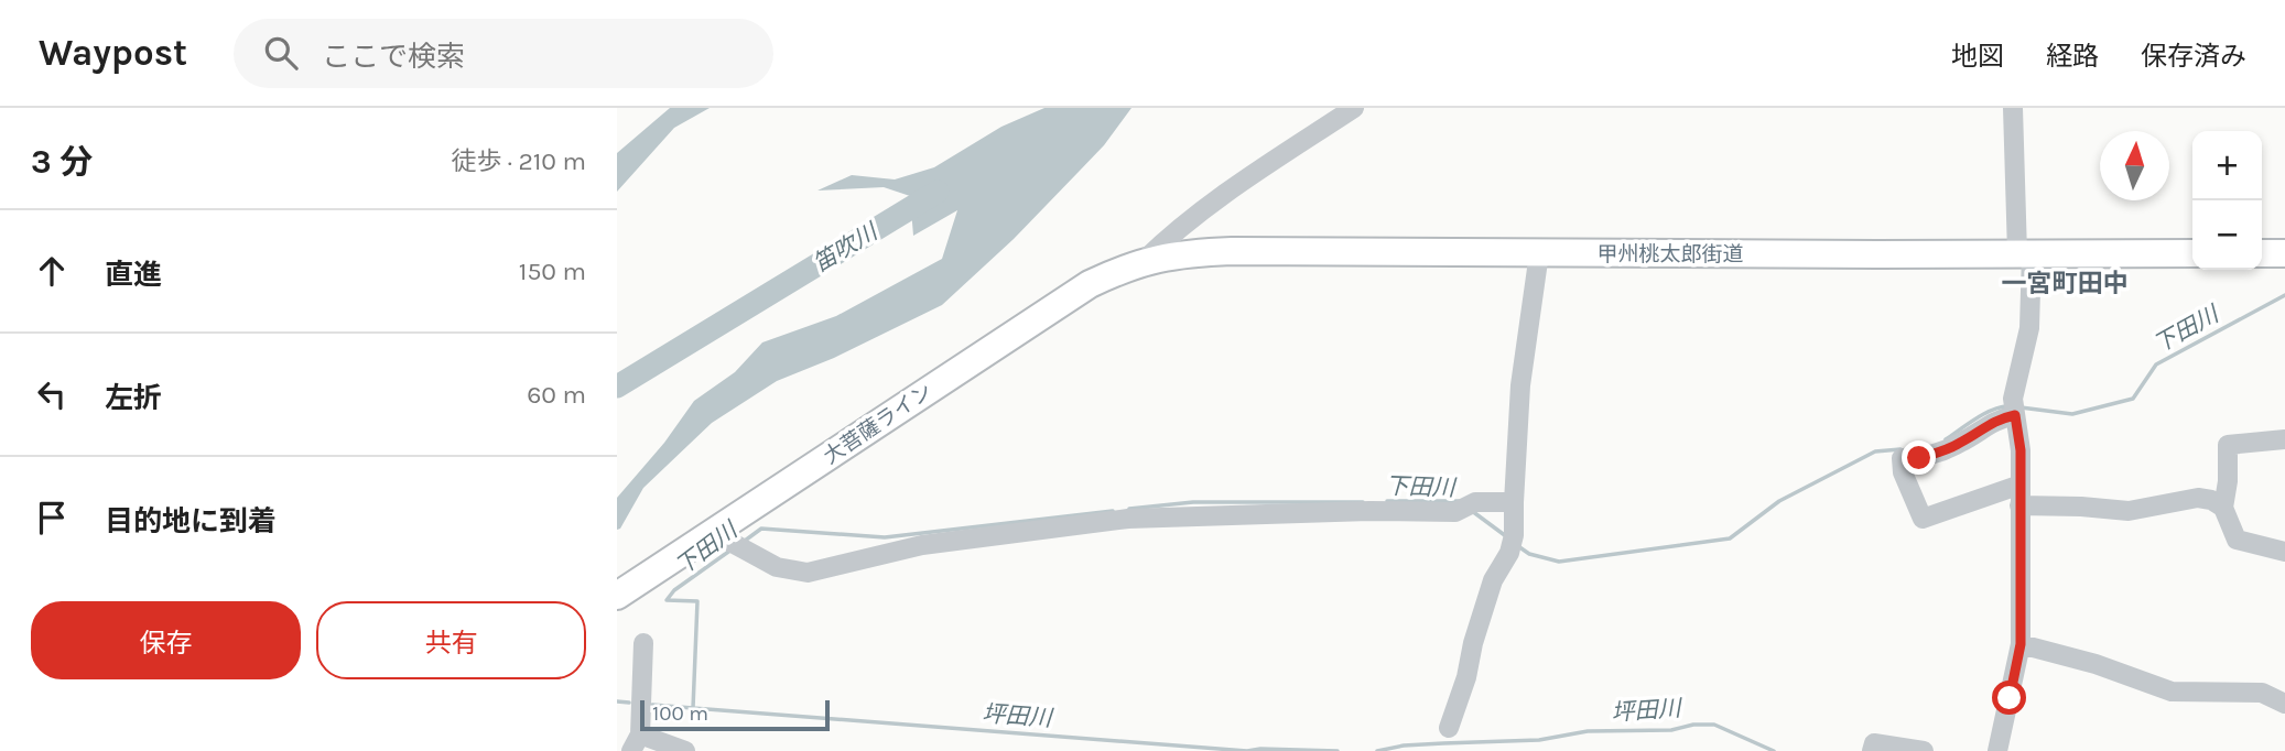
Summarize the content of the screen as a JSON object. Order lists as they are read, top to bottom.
{
  "streets": {
    "highway": ["甲州桃太郎街道", "大菩薩ライン"]
  },
  "crossings": [
    ["甲州桃太郎街道", "大菩薩ライン"]
  ],
  "districts": ["一宮町田中"],
  "water": ["笛吹川", "下田川", "坪田川"],
  "scale_bar": "100 m",
  "north": "top",
  "page": {
    "header": "Waypost",
    "search": "ここで検索",
    "nav": ["地図", "経路", "保存済み"],
    "heading": ["3 分", "徒歩 · 210 m"],
    "map_buttons": ["+", "−"],
    "list": [
      ["直進", "150 m"],
      ["左折", "60 m"],
      "目的地に到着"
    ],
    "buttons": ["保存", "共有"],
    "scale": "100 m"
  }
}
